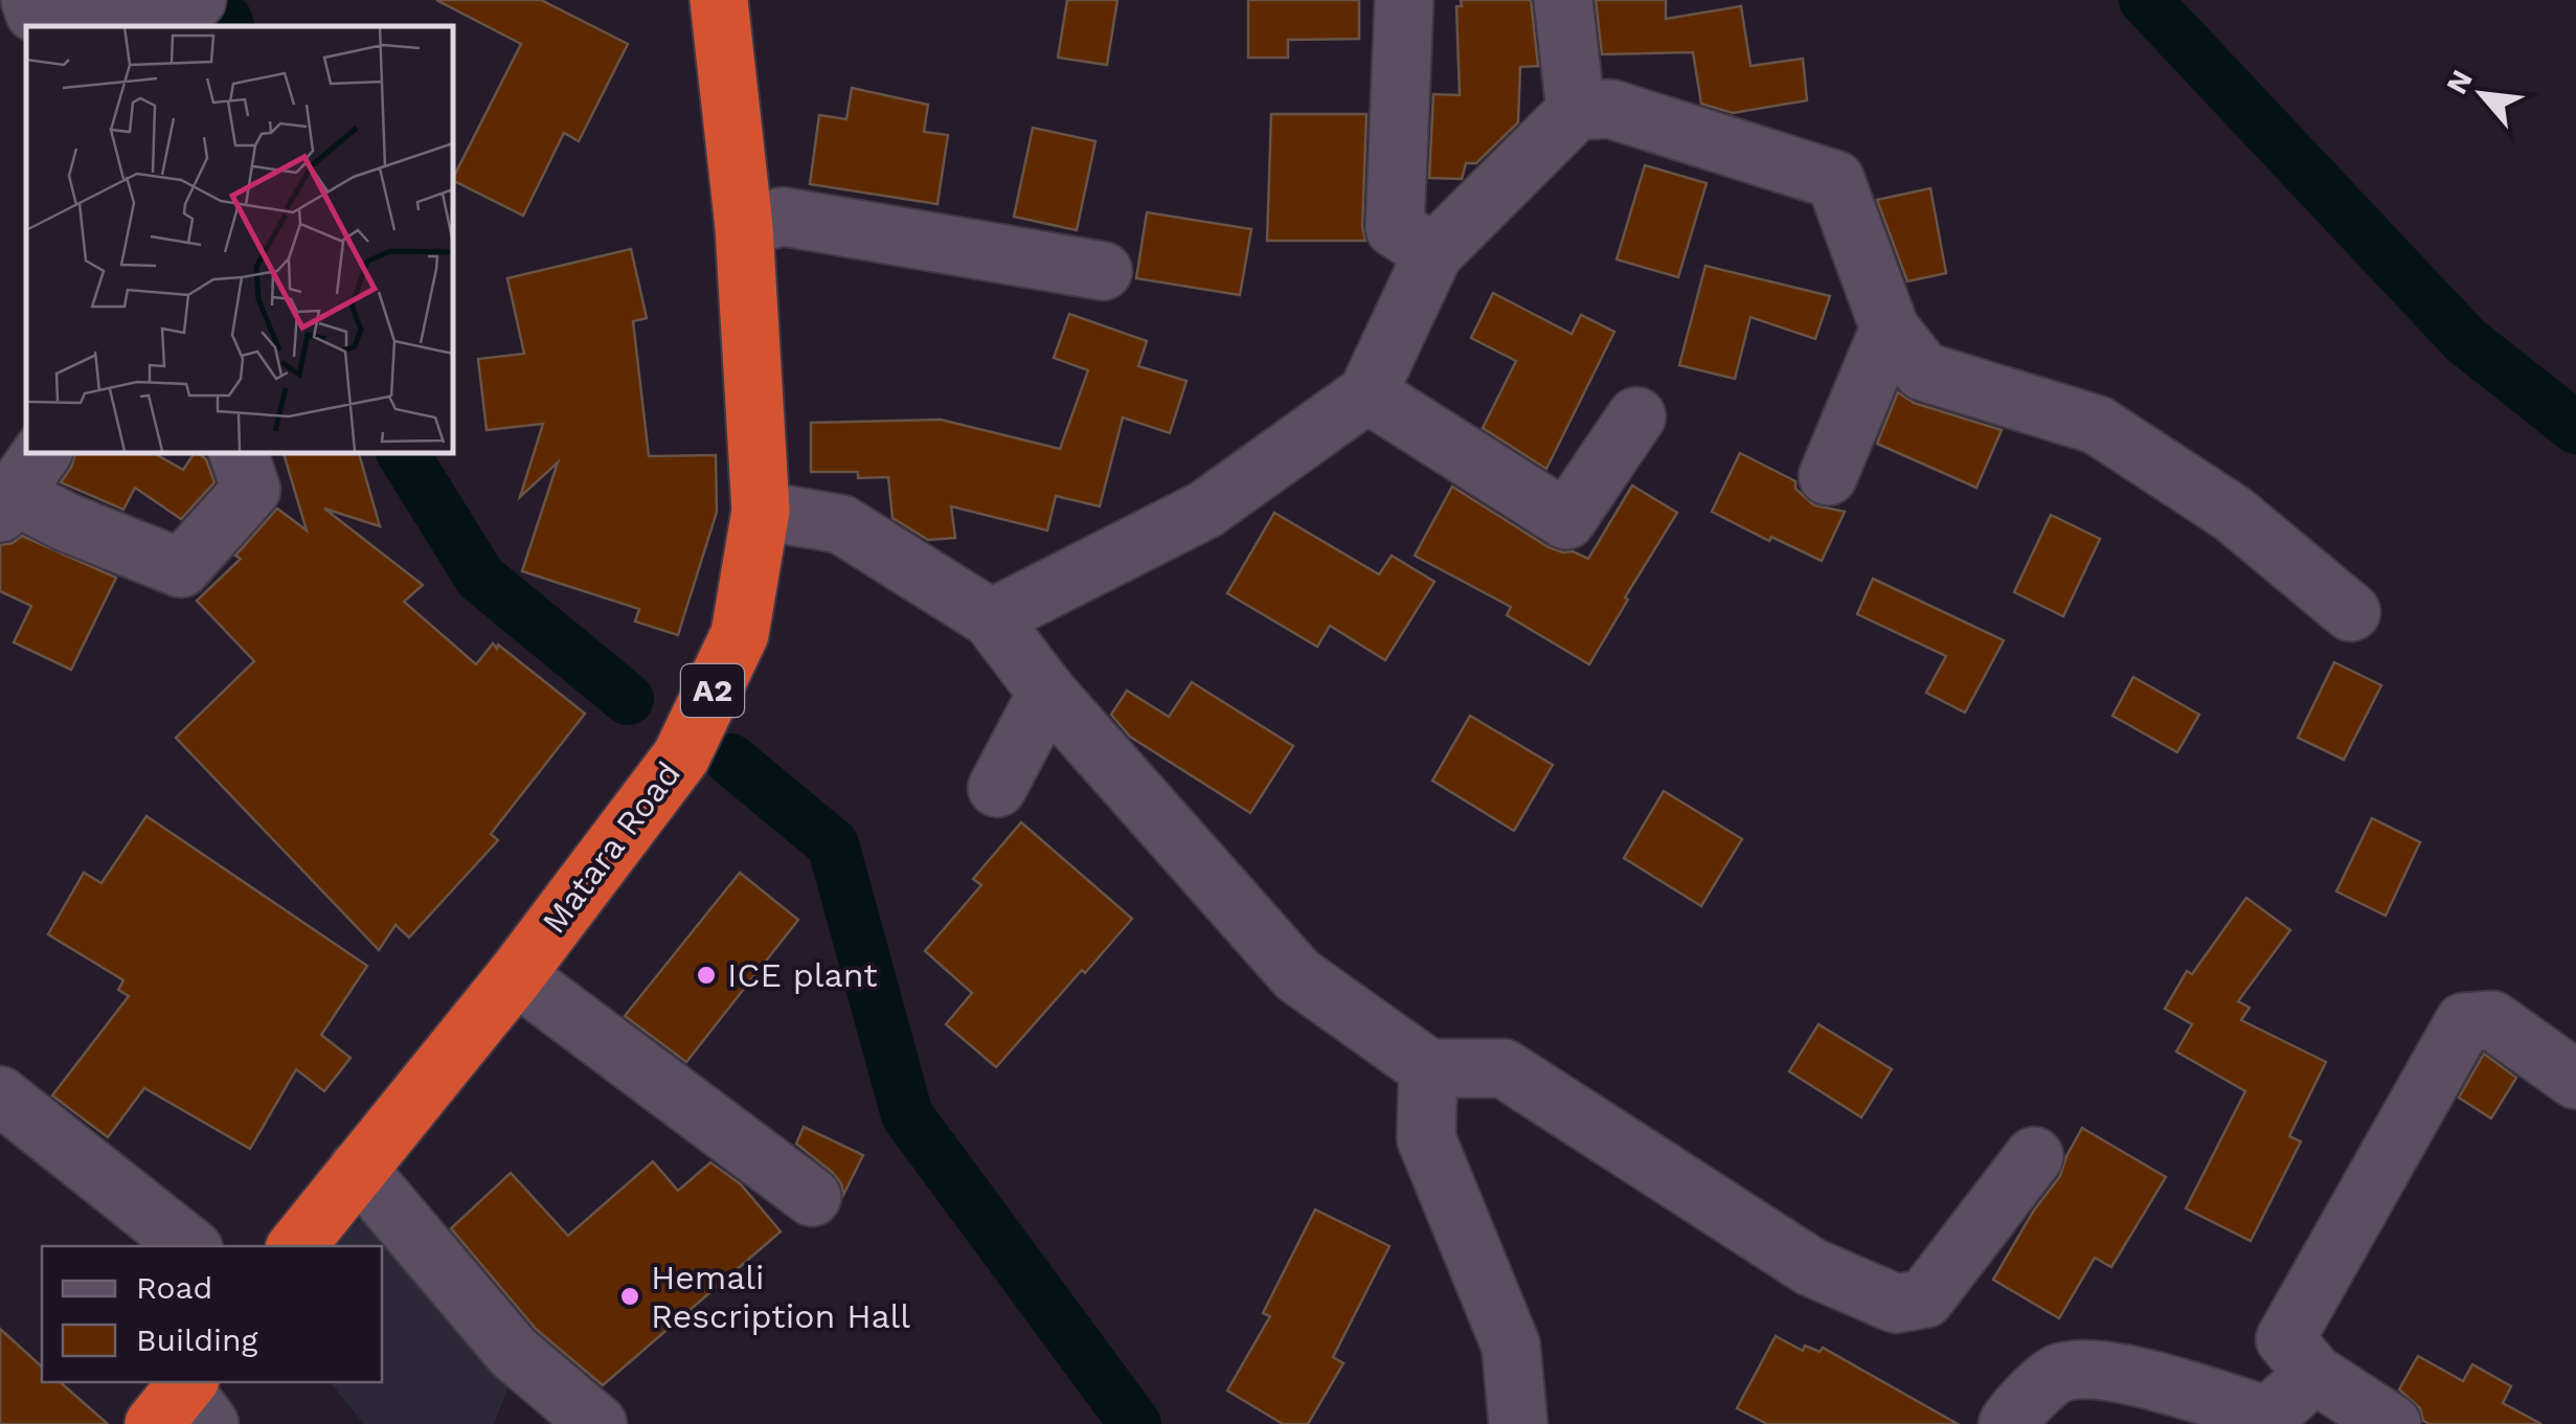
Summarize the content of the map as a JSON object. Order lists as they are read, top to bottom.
{
  "streets": {
    "highway": ["A2", "Matara Road"]
  },
  "places": ["ICE plant", "Hemali Rescription Hall"],
  "legend": ["Road", "Building"],
  "north": "top left"
}
